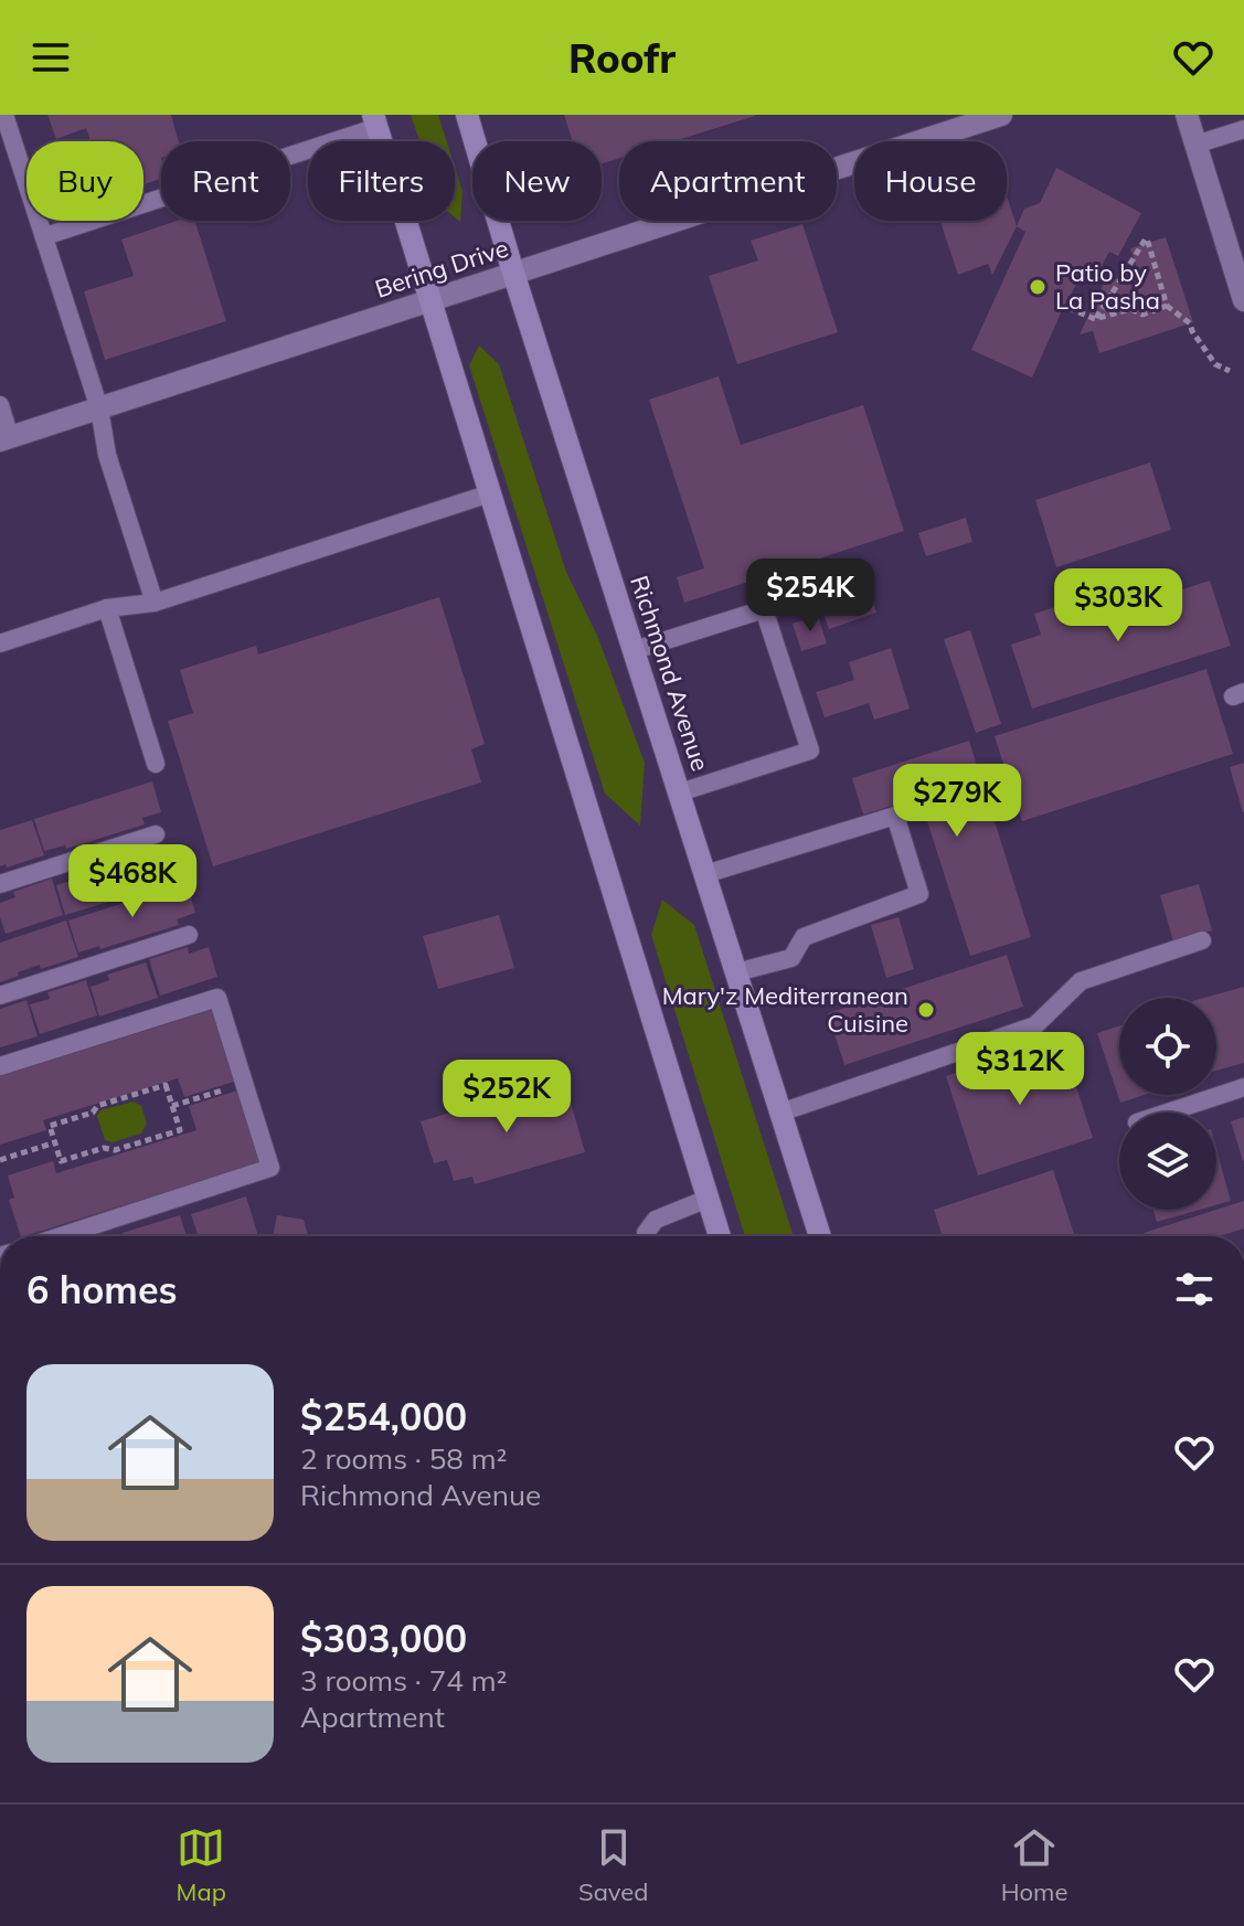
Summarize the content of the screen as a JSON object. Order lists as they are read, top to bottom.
{
  "streets": {
    "main road": ["Richmond Avenue"],
    "street": ["Bering Drive"]
  },
  "crossings": [
    ["Bering Drive", "Richmond Avenue"]
  ],
  "places": ["Patio by La Pasha", "Mary'z Mediterranean Cuisine"],
  "page": {
    "header": "Roofr",
    "chip": [
      "Buy",
      "Rent",
      "Filters",
      "New",
      "Apartment",
      "House"
    ],
    "price": [
      "$254K",
      "$303K",
      "$279K",
      "$468K",
      "$312K",
      "$252K"
    ],
    "heading": "6 homes",
    "list": [
      {
        "name": "$254,000",
        "note": "2 rooms · 58 m² · Richmond Avenue"
      },
      {
        "name": "$303,000",
        "note": "3 rooms · 74 m² · Apartment"
      }
    ],
    "tabs": ["Map", "Saved", "Home"]
  }
}
